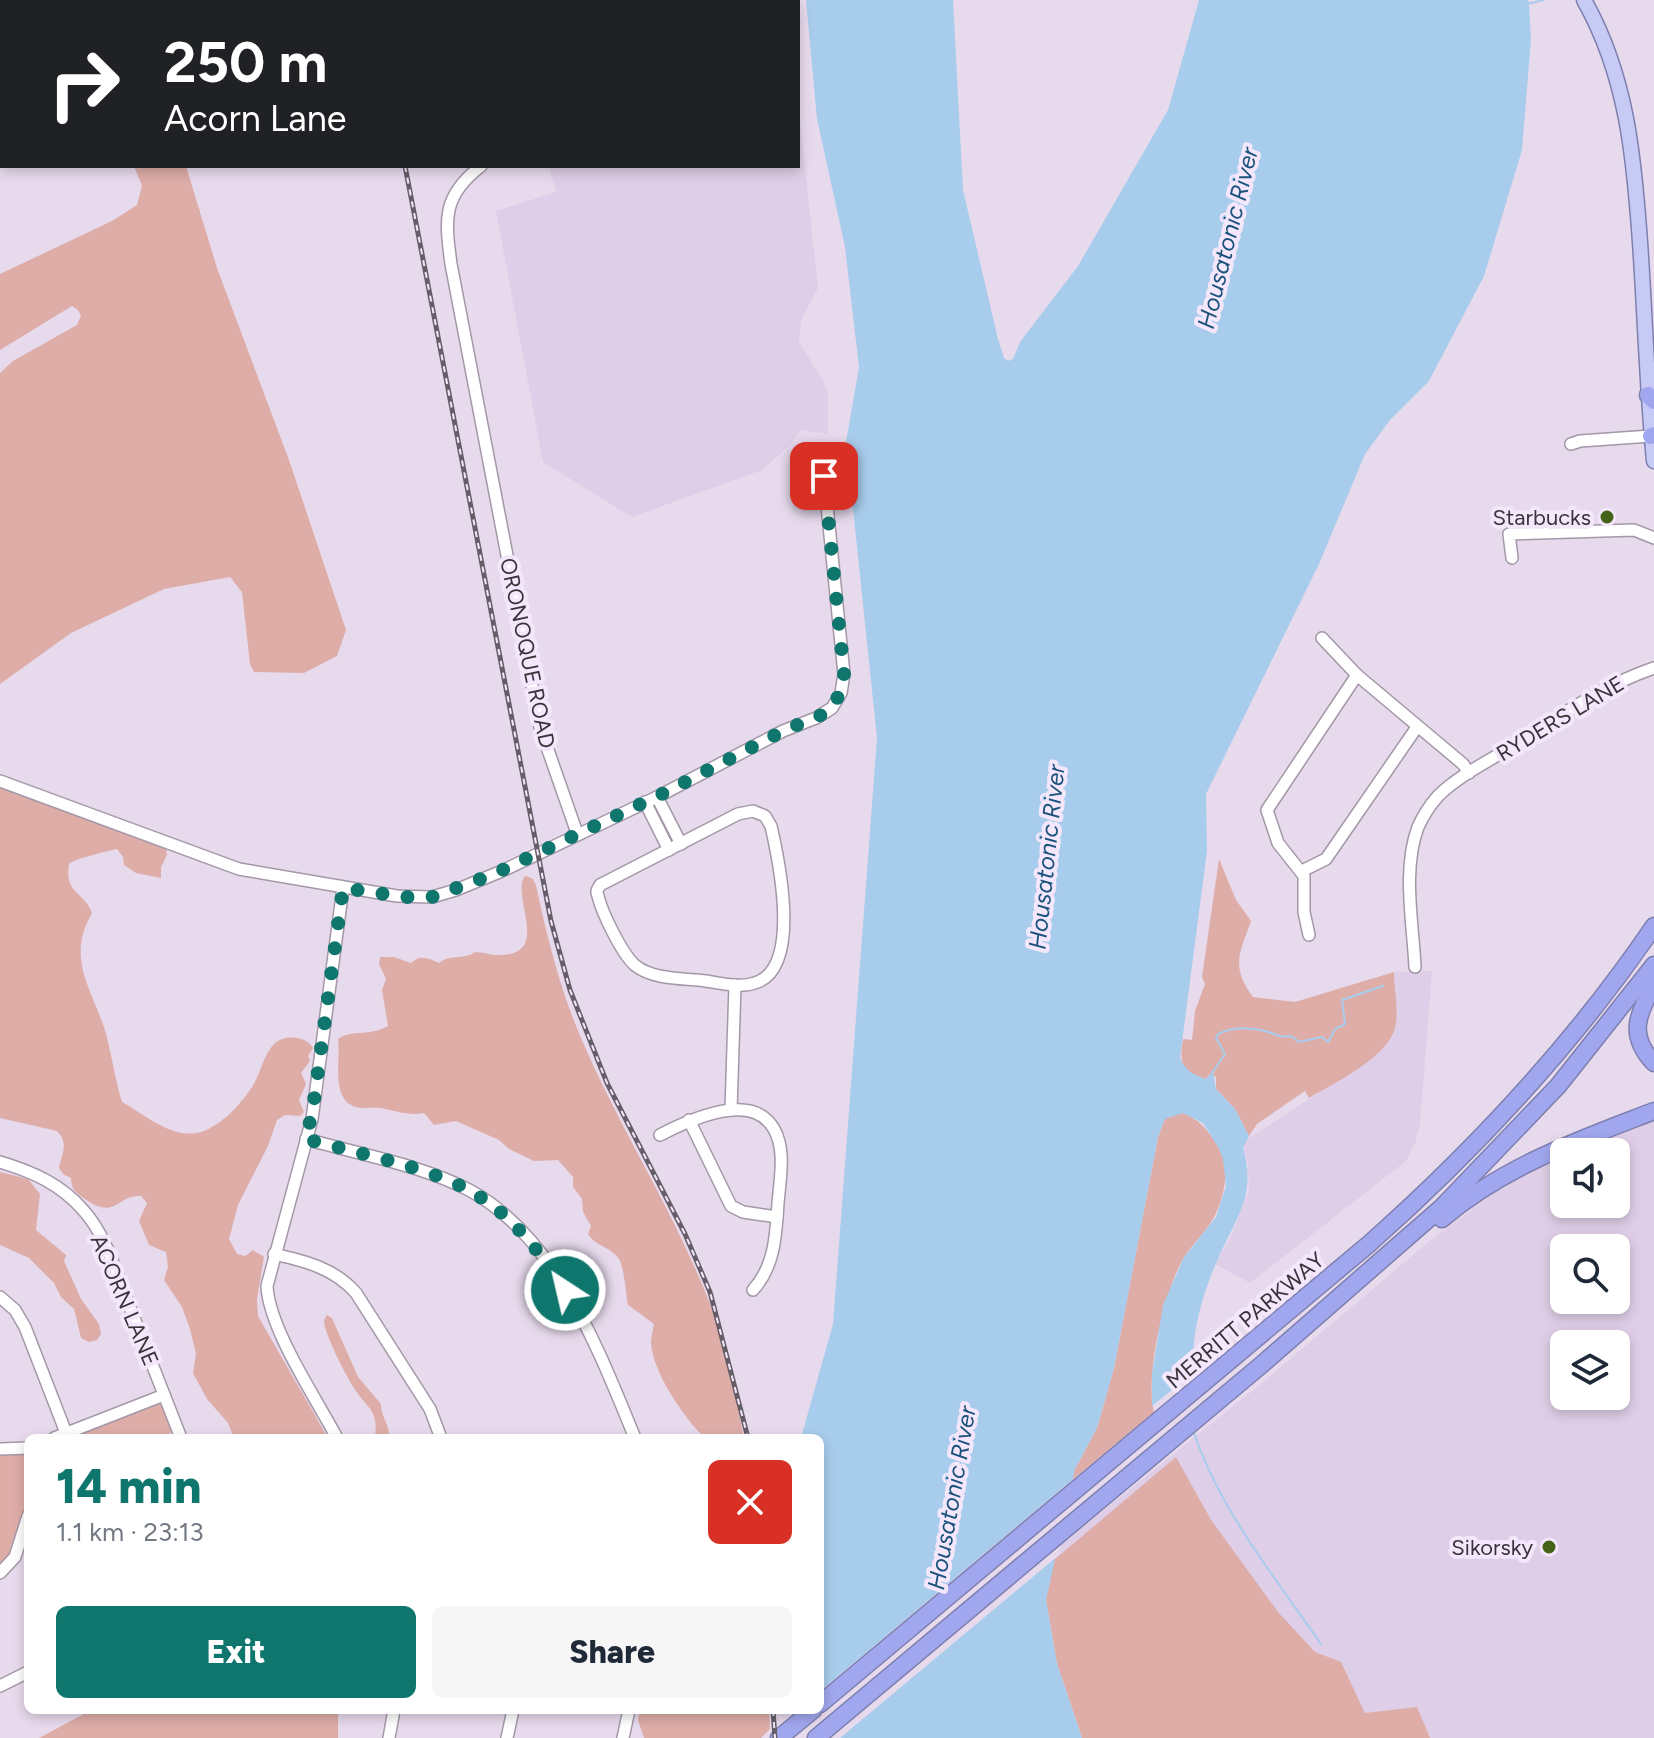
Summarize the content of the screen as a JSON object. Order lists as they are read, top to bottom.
{
  "streets": {
    "highway": ["MERRITT PARKWAY"],
    "street": ["ORONOQUE ROAD", "RYDERS LANE", "ACORN LANE"]
  },
  "water": ["Housatonic River"],
  "places": ["Starbucks", "Sikorsky"],
  "page": {
    "turn": ["250 m", "Acorn Lane"],
    "heading": ["14 min", "1.1 km · 23:13"],
    "buttons": ["Exit", "Share"]
  }
}
